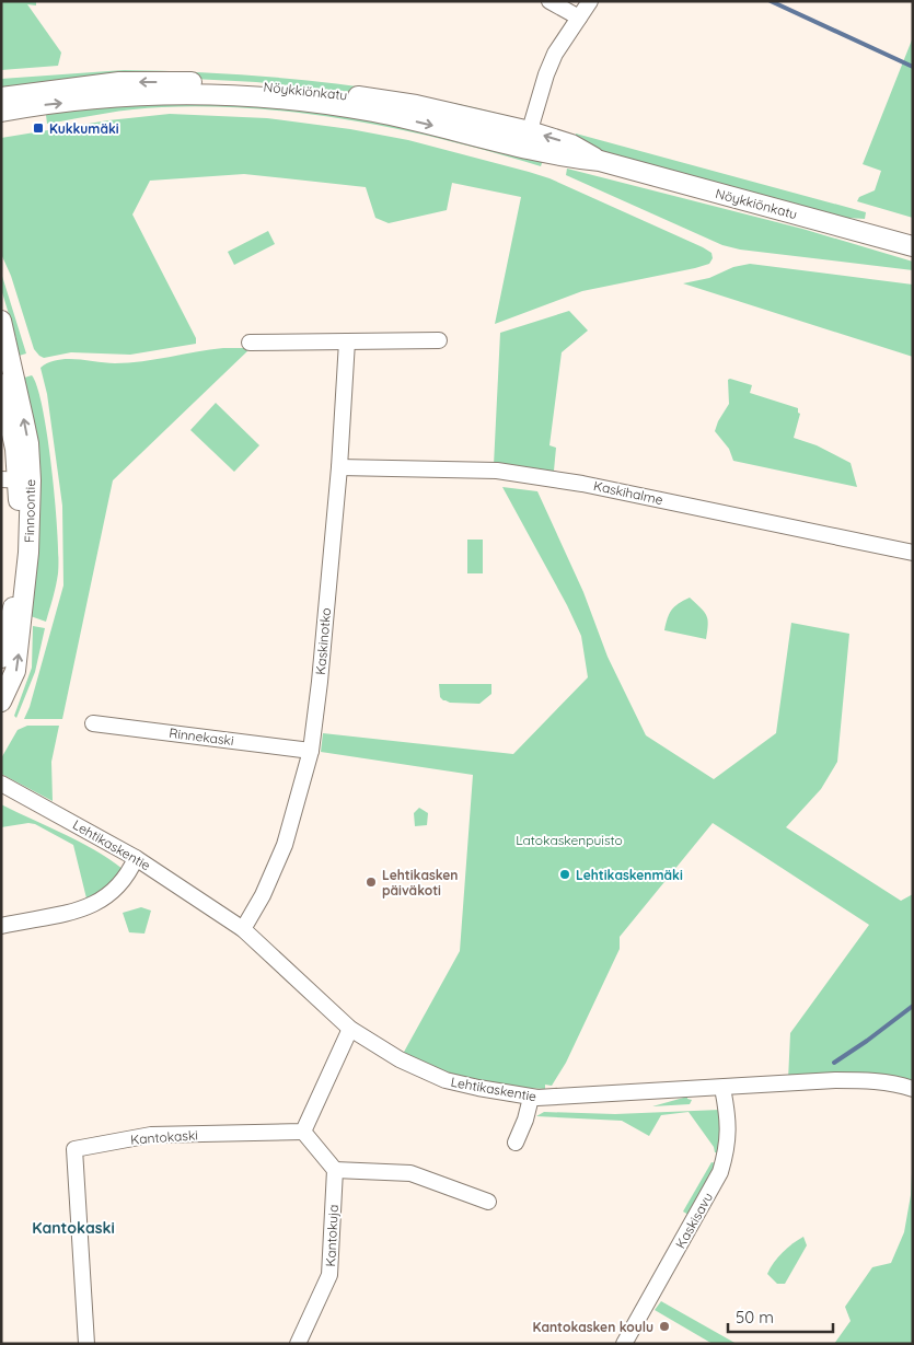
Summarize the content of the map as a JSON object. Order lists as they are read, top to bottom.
{
  "streets": {
    "main road": ["Nöykkiönkatu", "Finnoontie"],
    "street": [
      "Kaskihalme",
      "Kaskinotko",
      "Rinnekaski",
      "Lehtikaskentie",
      "Kantokaski",
      "Kaskisavu",
      "Kantokuja"
    ]
  },
  "crossings": [
    ["Kaskihalme", "Kaskinotko"],
    ["Kaskinotko", "Rinnekaski"],
    ["Kaskinotko", "Lehtikaskentie"],
    ["Lehtikaskentie", "Kaskisavu"]
  ],
  "districts": ["Kantokaski"],
  "parks": ["Latokaskenpuisto"],
  "places": {
    "transit": ["Kukkumäki"],
    "other": ["Lehtikaskenmäki", "Lehtikasken päiväkoti", "Kantokasken koulu"]
  },
  "scale_bar": "50 m"
}
